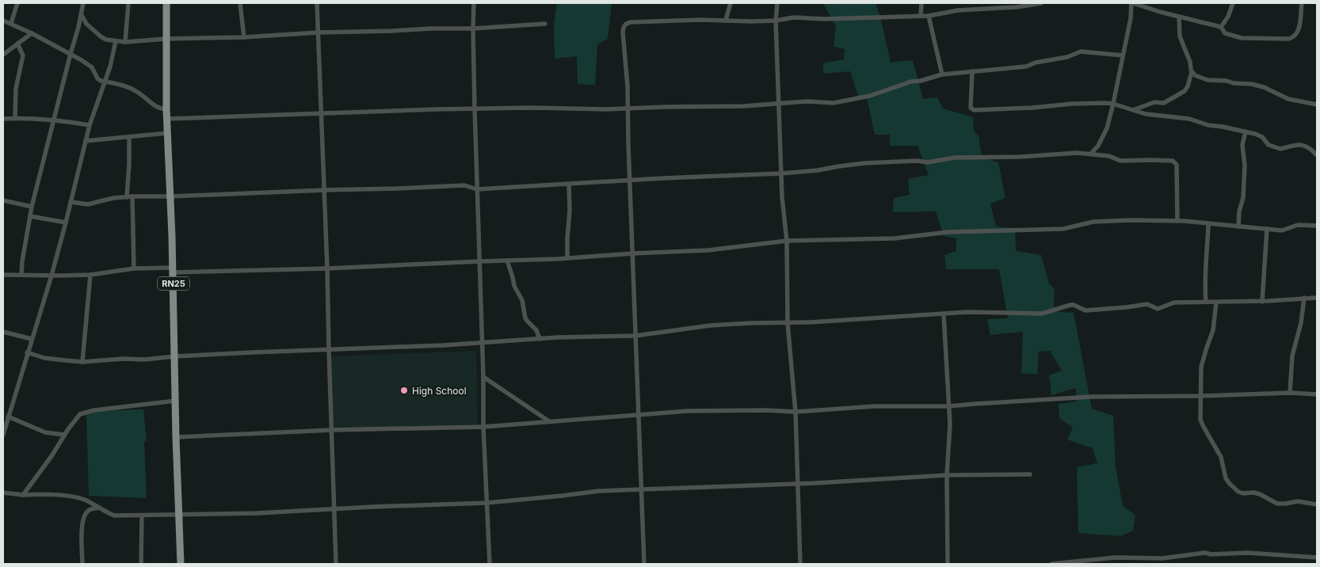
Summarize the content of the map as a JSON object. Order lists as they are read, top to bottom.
{
  "streets": {
    "main road": ["RN25"]
  },
  "places": ["High School"]
}
